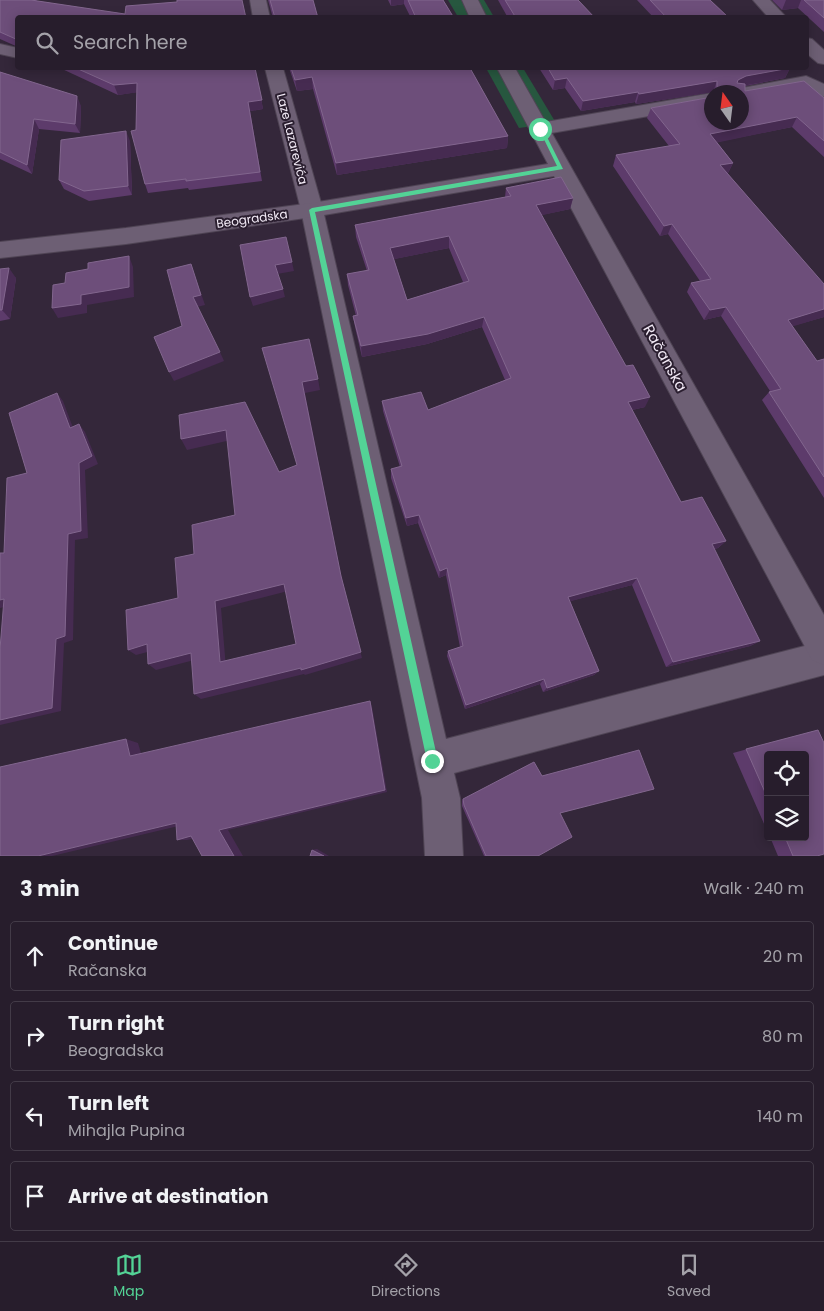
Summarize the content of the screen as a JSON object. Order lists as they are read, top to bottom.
{
  "streets": {
    "street": ["Laze Lazarevića", "Beogradska", "Račanska"]
  },
  "crossings": [
    ["Laze Lazarevića", "Beogradska"],
    ["Beogradska", "Račanska"]
  ],
  "north": "top",
  "page": {
    "search": "Search here",
    "heading": ["3 min", "Walk · 240 m"],
    "list": [
      ["Continue", "Račanska", "20 m"],
      ["Turn right", "Beogradska", "80 m"],
      ["Turn left", "Mihajla Pupina", "140 m"],
      "Arrive at destination"
    ],
    "nav": ["Map", "Directions", "Saved"]
  }
}
